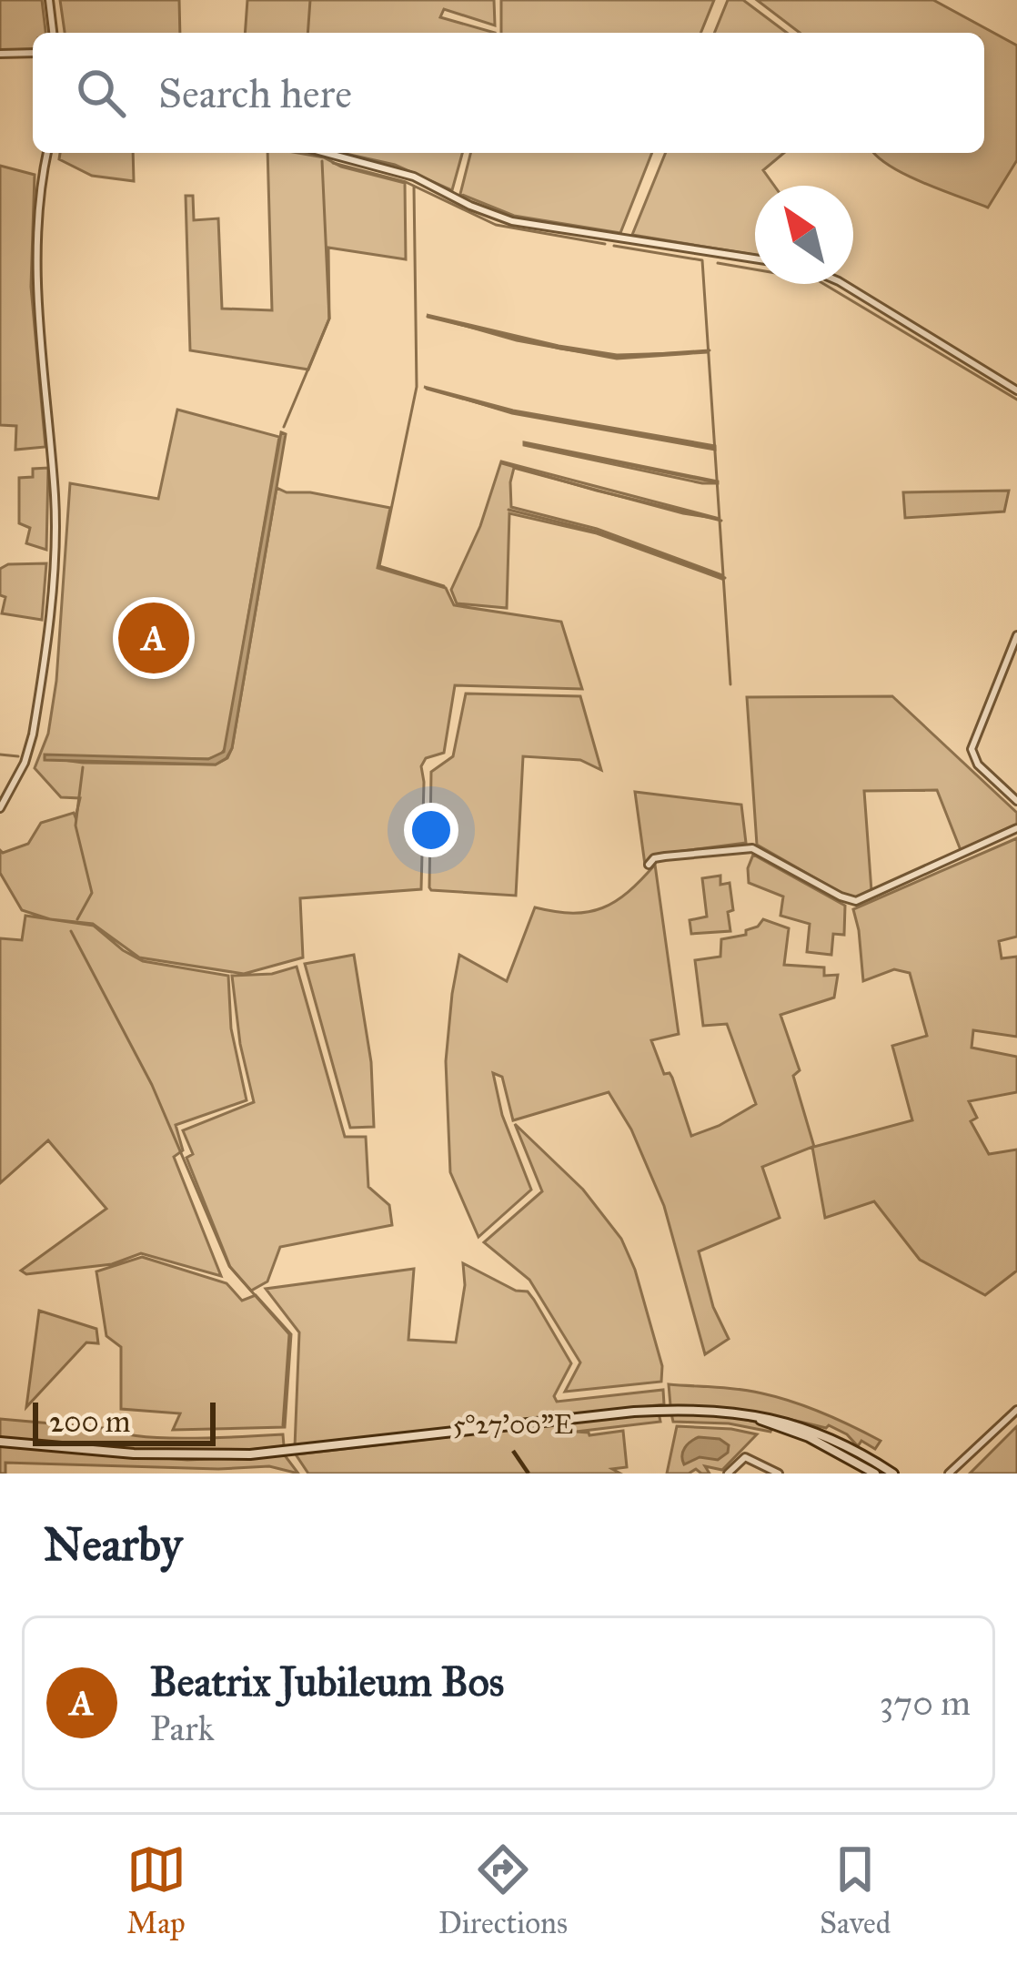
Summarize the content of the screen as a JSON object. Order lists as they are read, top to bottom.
{
  "scale_bar": "200 m",
  "north": "top left",
  "page": {
    "search": "Search here",
    "pins": "A",
    "scale": "200 m",
    "heading": "Nearby",
    "list": [
      {
        "mark": "A",
        "name": "Beatrix Jubileum Bos",
        "note": "Park",
        "value": "370 m"
      }
    ],
    "nav": ["Map", "Directions", "Saved"]
  },
  "coordinates": ["5°27'00\"E"]
}
